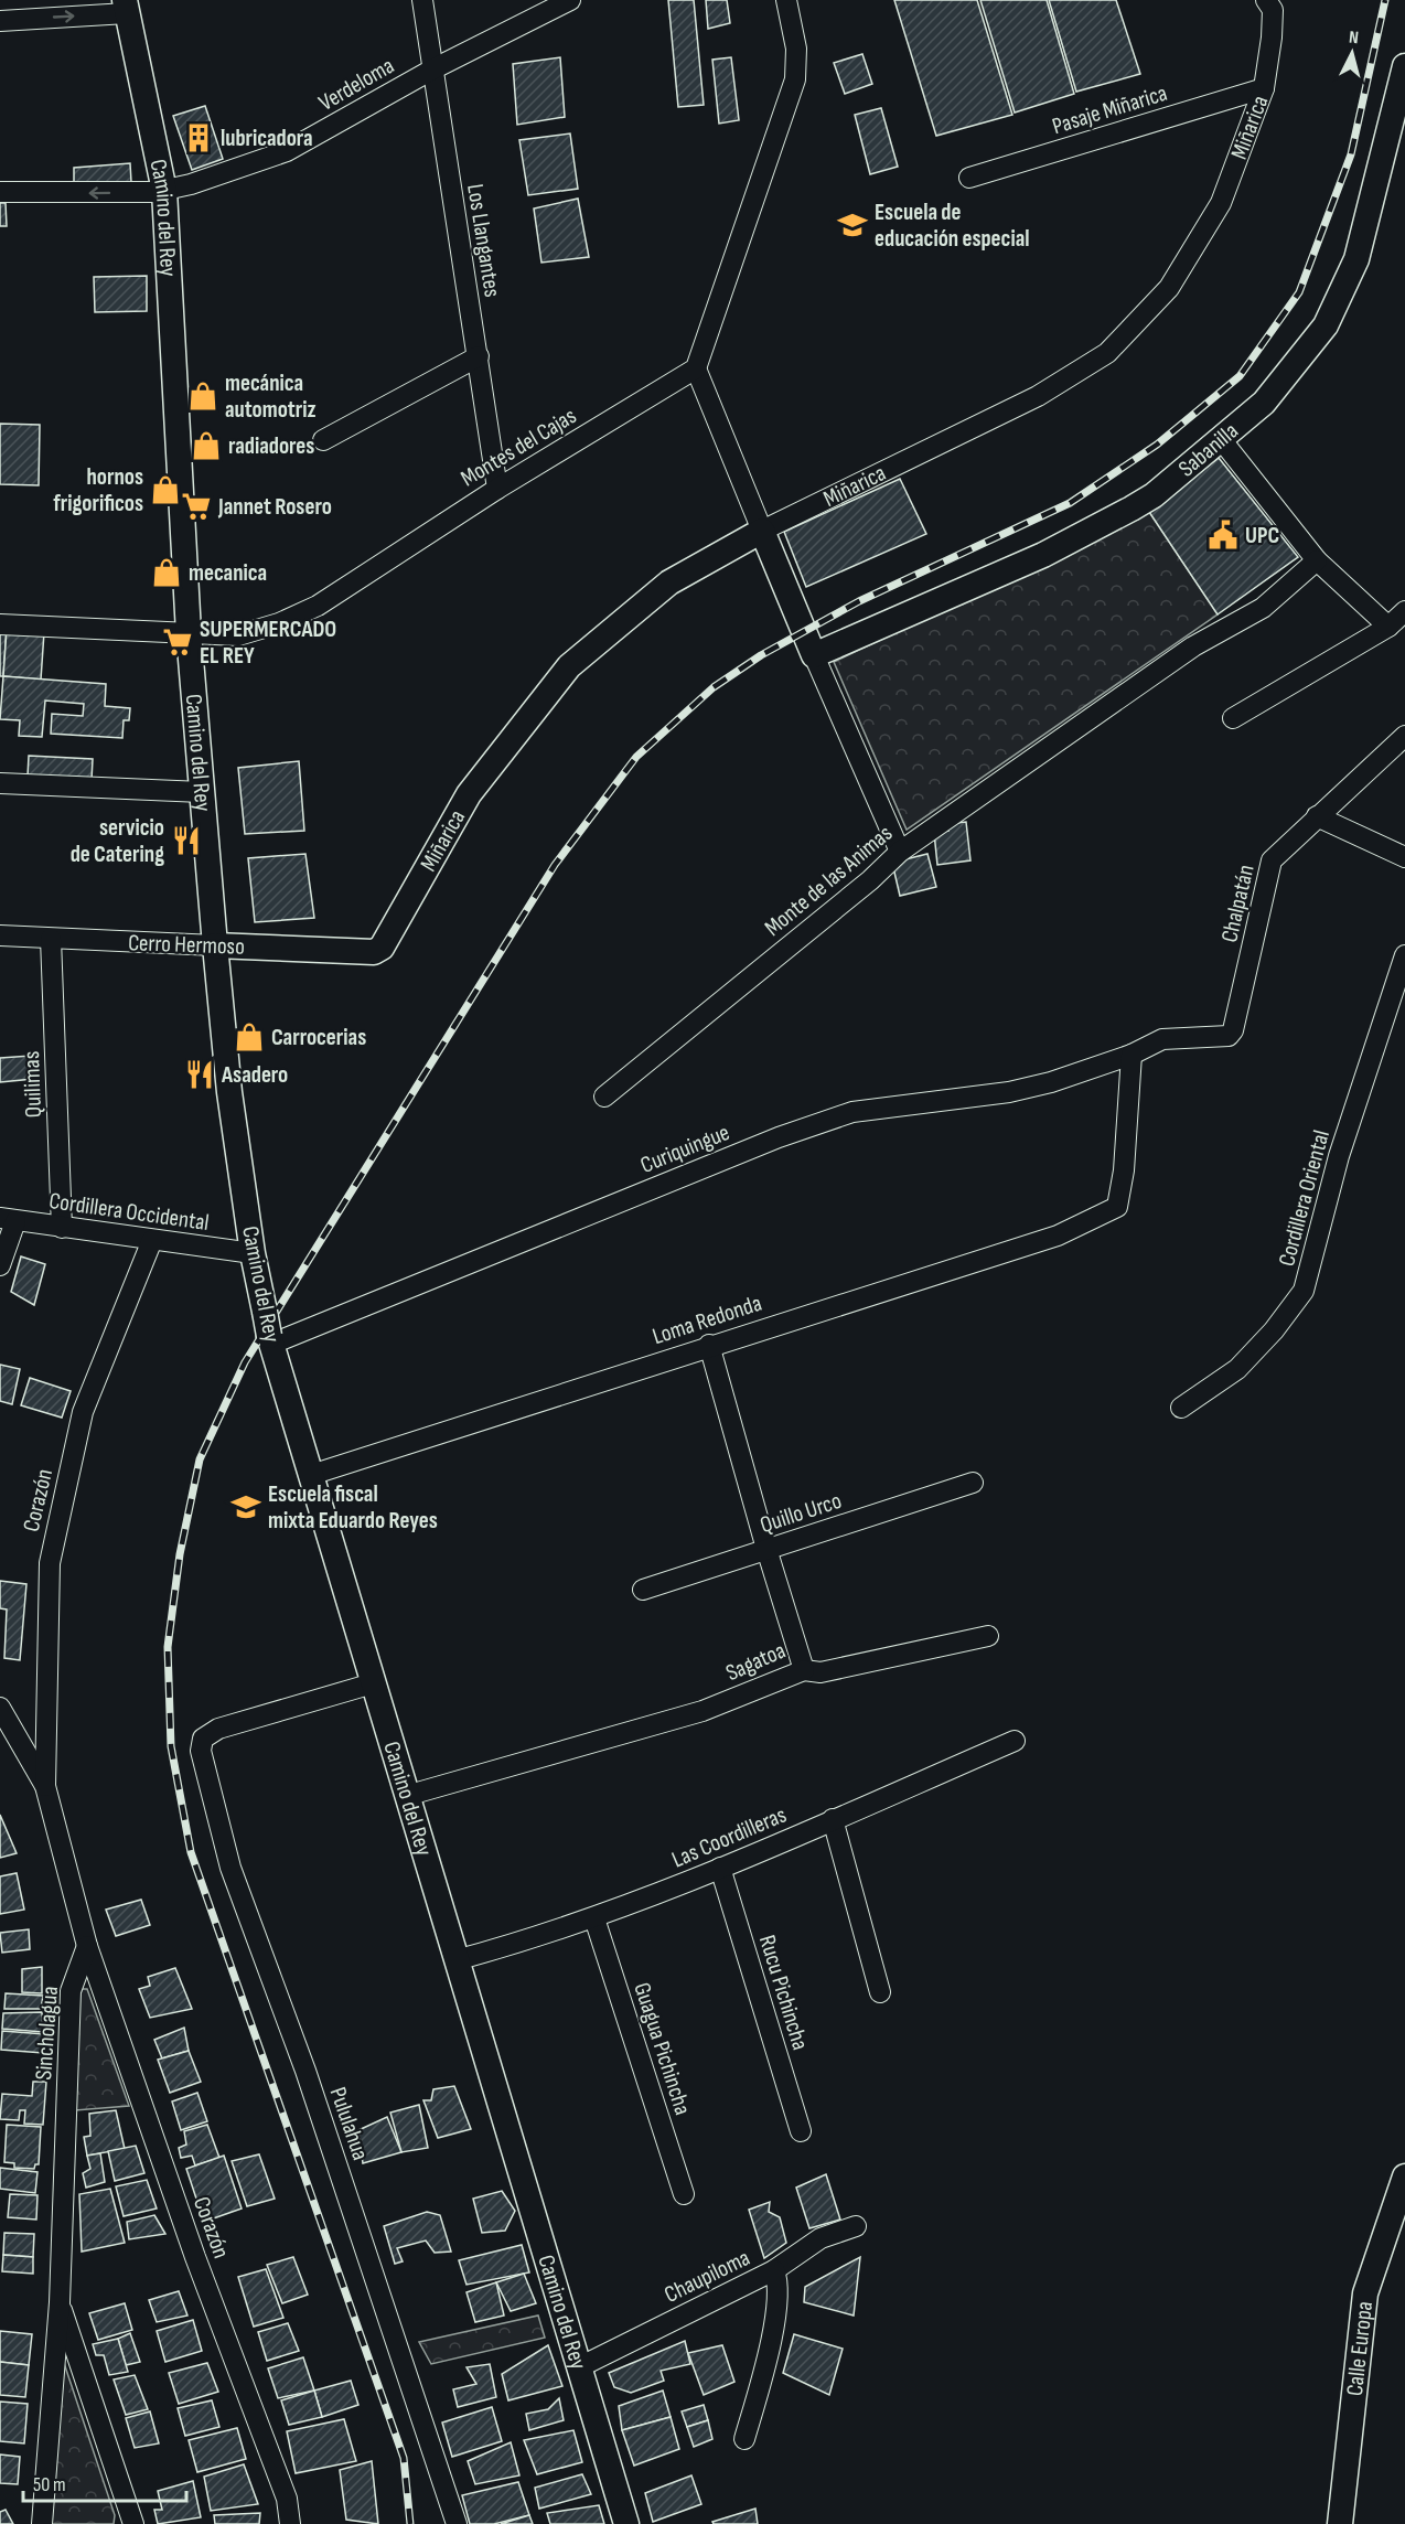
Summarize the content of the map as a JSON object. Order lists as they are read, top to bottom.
{
  "streets": {
    "street": [
      "Verdeloma",
      "Pasaje Miñarica",
      "Miñarica",
      "Camino del Rey",
      "Los Llangantes",
      "Montes del Cajas",
      "Sabanilla",
      "Monte de las Animas",
      "Chalpatán",
      "Cerro Hermoso",
      "Quilimas",
      "Curiquingue",
      "Cordillera Oriental",
      "Cordillera Occidental",
      "Loma Redonda",
      "Corazón",
      "Quillo Urco",
      "Sagatoa",
      "Las Coordilleras",
      "Rucu Pichincha",
      "Sincholagua",
      "Guagua Pichincha",
      "Pululahua",
      "Chaupiloma",
      "Calle Europa"
    ]
  },
  "crossings": [
    ["Verdeloma", "Camino del Rey"],
    ["Verdeloma", "Los Llangantes"],
    ["Pasaje Miñarica", "Miñarica"],
    ["Miñarica", "Cerro Hermoso"],
    ["Camino del Rey", "Montes del Cajas"],
    ["Camino del Rey", "Cerro Hermoso"],
    ["Camino del Rey", "Curiquingue"],
    ["Camino del Rey", "Cordillera Occidental"],
    ["Camino del Rey", "Loma Redonda"],
    ["Camino del Rey", "Sagatoa"],
    ["Camino del Rey", "Las Coordilleras"],
    ["Camino del Rey", "Pululahua"],
    ["Camino del Rey", "Chaupiloma"],
    ["Los Llangantes", "Montes del Cajas"],
    ["Chalpatán", "Curiquingue"],
    ["Chalpatán", "Loma Redonda"],
    ["Cerro Hermoso", "Quilimas"],
    ["Quilimas", "Cordillera Occidental"],
    ["Curiquingue", "Loma Redonda"],
    ["Cordillera Occidental", "Corazón"],
    ["Loma Redonda", "Sagatoa"],
    ["Corazón", "Sincholagua"],
    ["Quillo Urco", "Sagatoa"],
    ["Las Coordilleras", "Rucu Pichincha"],
    ["Las Coordilleras", "Guagua Pichincha"]
  ],
  "places": {
    "building": ["lubricadora"],
    "school or university": ["Escuela de educación especial", "Escuela fiscal mixta Eduardo Reyes"],
    "shop": [
      "mecánica automotriz",
      "radiadores",
      "hornos frigorificos",
      "mecanica",
      "Carrocerias"
    ],
    "supermarket": ["Jannet Rosero", "SUPERMERCADO EL REY"],
    "public building": ["UPC"],
    "restaurant": ["servicio de Catering", "Asadero"]
  },
  "scale_bar": "50 m",
  "north": "top"
}
